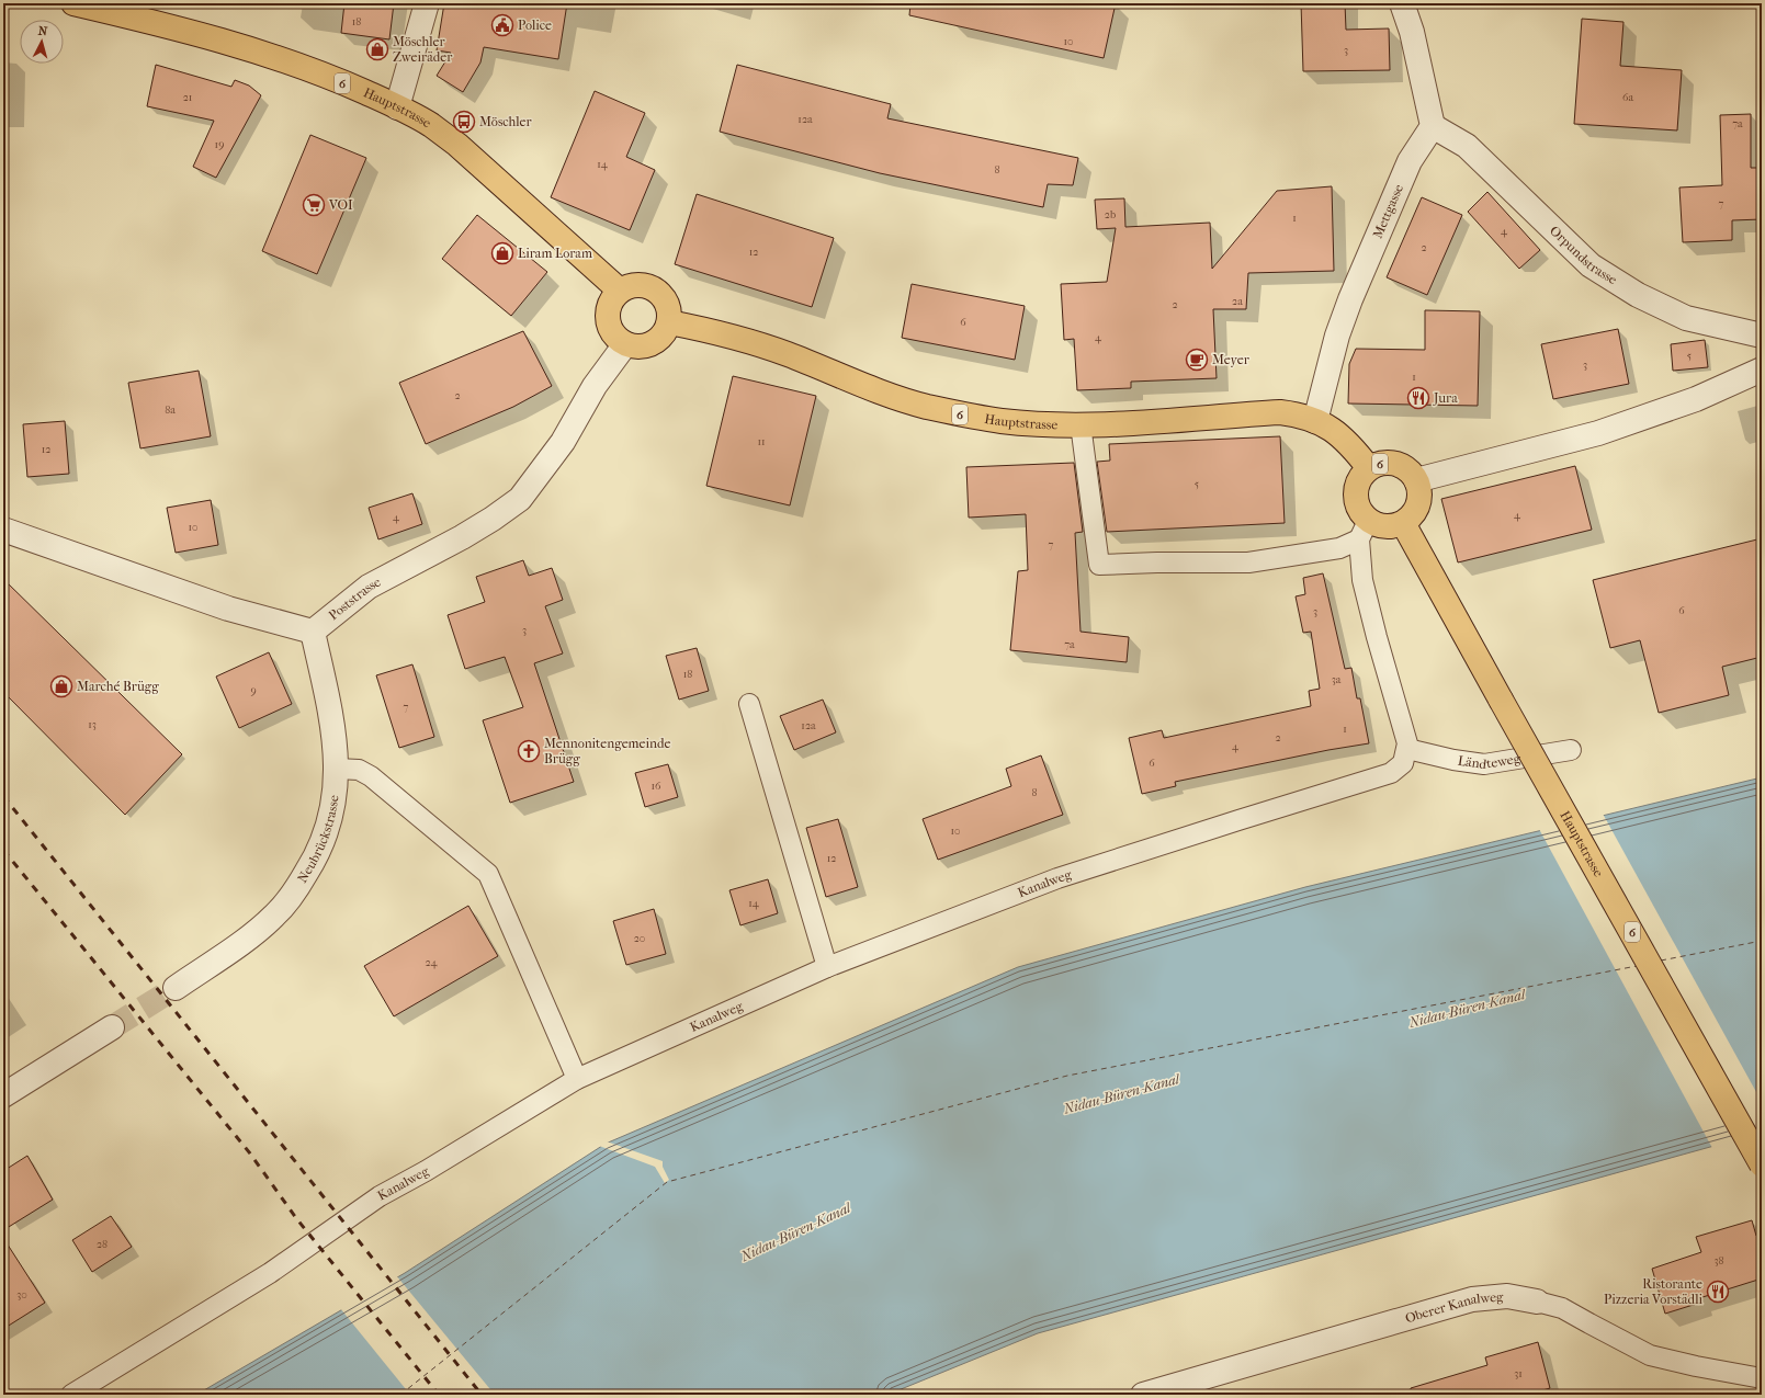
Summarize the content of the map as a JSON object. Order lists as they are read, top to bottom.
{
  "streets": {
    "main road": ["6", "Hauptstrasse"],
    "street": [
      "Mettgasse",
      "Orpundstrasse",
      "Poststrasse",
      "Neubrückstrasse",
      "Oberer Kanalweg"
    ],
    "lane": ["Ländteweg", "Kanalweg"]
  },
  "crossings": [
    ["6", "Hauptstrasse"],
    ["Hauptstrasse", "Mettgasse"],
    ["Hauptstrasse", "Poststrasse"],
    ["Mettgasse", "Orpundstrasse"],
    ["Poststrasse", "Neubrückstrasse"],
    ["Ländteweg", "Kanalweg"]
  ],
  "water": ["Nidau-Büren-Kanal"],
  "places": {
    "public building": ["Police"],
    "shop": ["Möschler Zweiräder", "Liram Loram", "Marché Brügg"],
    "bus stop": ["Möschler"],
    "supermarket": ["VOI"],
    "cafe": ["Meyer"],
    "restaurant": ["Jura", "Ristorante Pizzeria Vorstädli"],
    "church": ["Mennonitengemeinde Brügg"]
  },
  "house_numbers": [
    "18",
    "10",
    "3",
    "21",
    "6a",
    "12a",
    "7a",
    "19",
    "14",
    "8",
    "7",
    "2b",
    "1",
    "4",
    "2",
    "12",
    "2a",
    "2",
    "6",
    "4",
    "5",
    "3",
    "1",
    "2",
    "8a",
    "11",
    "12",
    "5",
    "4",
    "4",
    "10",
    "7",
    "6",
    "3",
    "3",
    "7a",
    "18",
    "3a",
    "9",
    "7",
    "13",
    "12a",
    "1",
    "2",
    "4",
    "6",
    "16",
    "8",
    "10",
    "12",
    "14",
    "20",
    "24",
    "28",
    "38",
    "30",
    "31"
  ],
  "north": "top"
}
